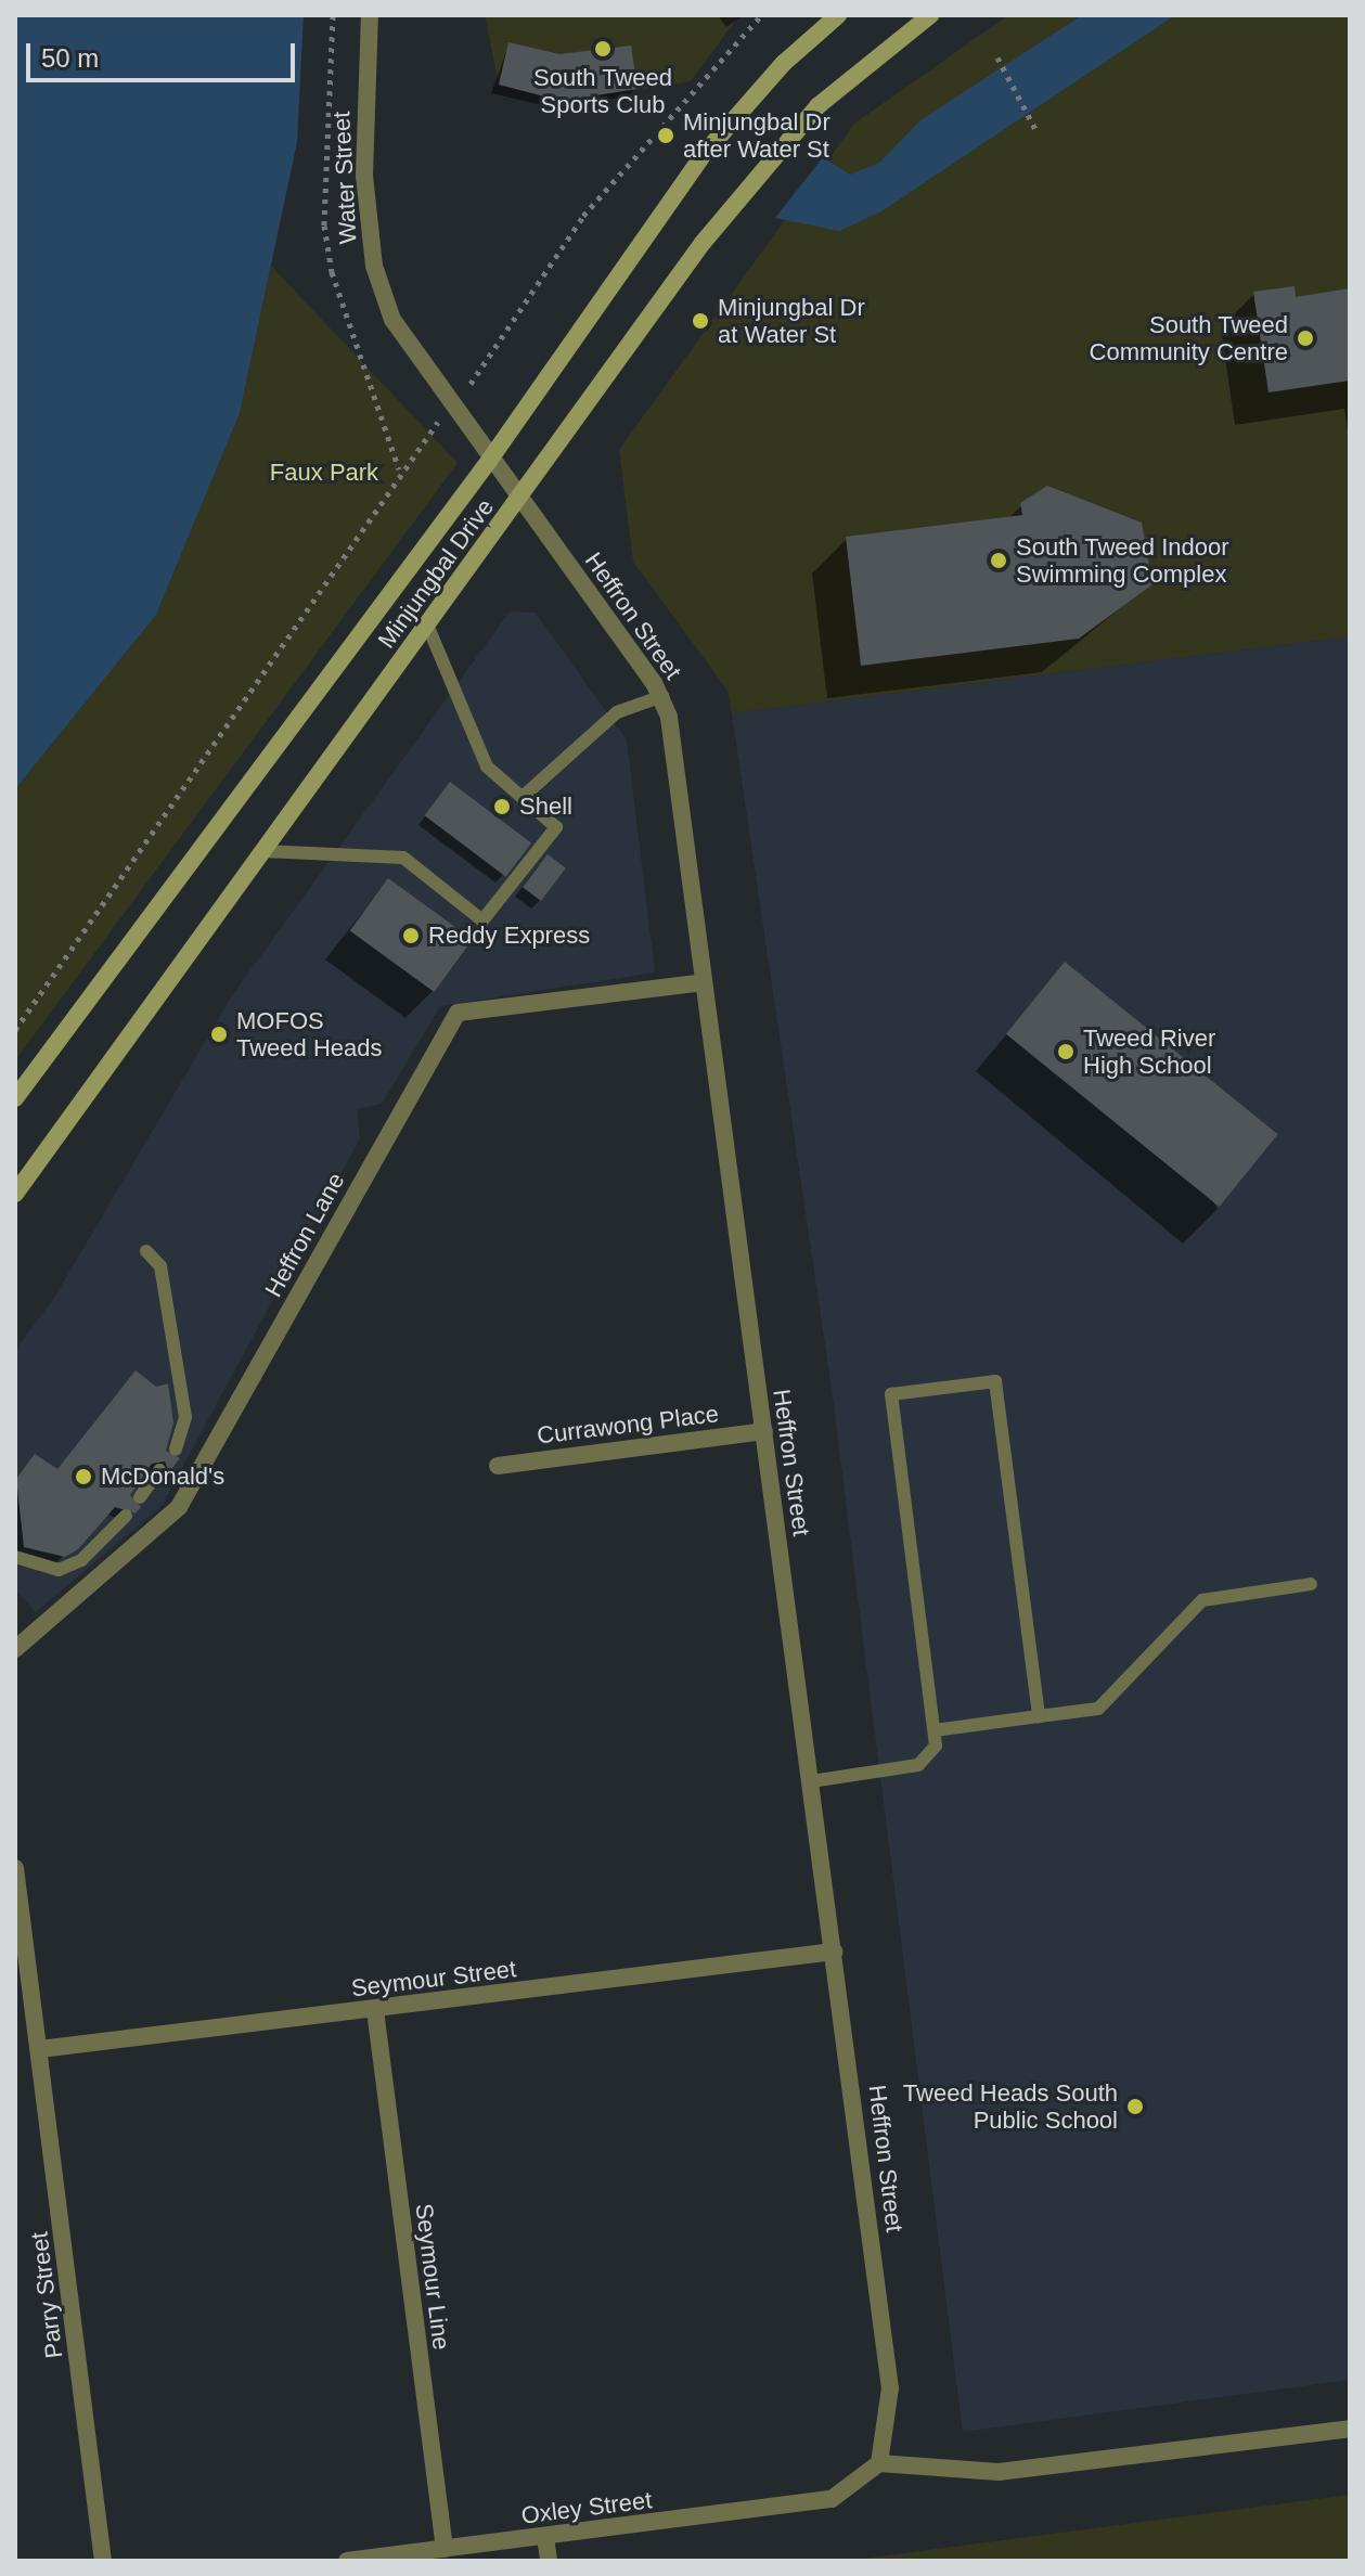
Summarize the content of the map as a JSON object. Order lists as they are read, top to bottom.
{
  "streets": {
    "main road": ["Minjungbal Drive"],
    "street": [
      "Water Street",
      "Heffron Street",
      "Heffron Lane",
      "Currawong Place",
      "Seymour Street",
      "Seymour Line",
      "Parry Street",
      "Oxley Street"
    ]
  },
  "crossings": [
    ["Water Street", "Minjungbal Drive"],
    ["Water Street", "Heffron Street"],
    ["Minjungbal Drive", "Heffron Street"],
    ["Heffron Street", "Heffron Lane"],
    ["Heffron Street", "Currawong Place"],
    ["Heffron Street", "Seymour Street"],
    ["Heffron Street", "Oxley Street"],
    ["Seymour Street", "Seymour Line"],
    ["Seymour Street", "Parry Street"],
    ["Seymour Line", "Oxley Street"]
  ],
  "parks": ["Faux Park"],
  "places": [
    "South Tweed Sports Club",
    "Minjungbal Dr after Water St",
    "Minjungbal Dr at Water St",
    "South Tweed Community Centre",
    "South Tweed Indoor Swimming Complex",
    "Shell",
    "Reddy Express",
    "MOFOS Tweed Heads",
    "Tweed River High School",
    "McDonald's",
    "Tweed Heads South Public School"
  ],
  "scale_bar": "50 m"
}
